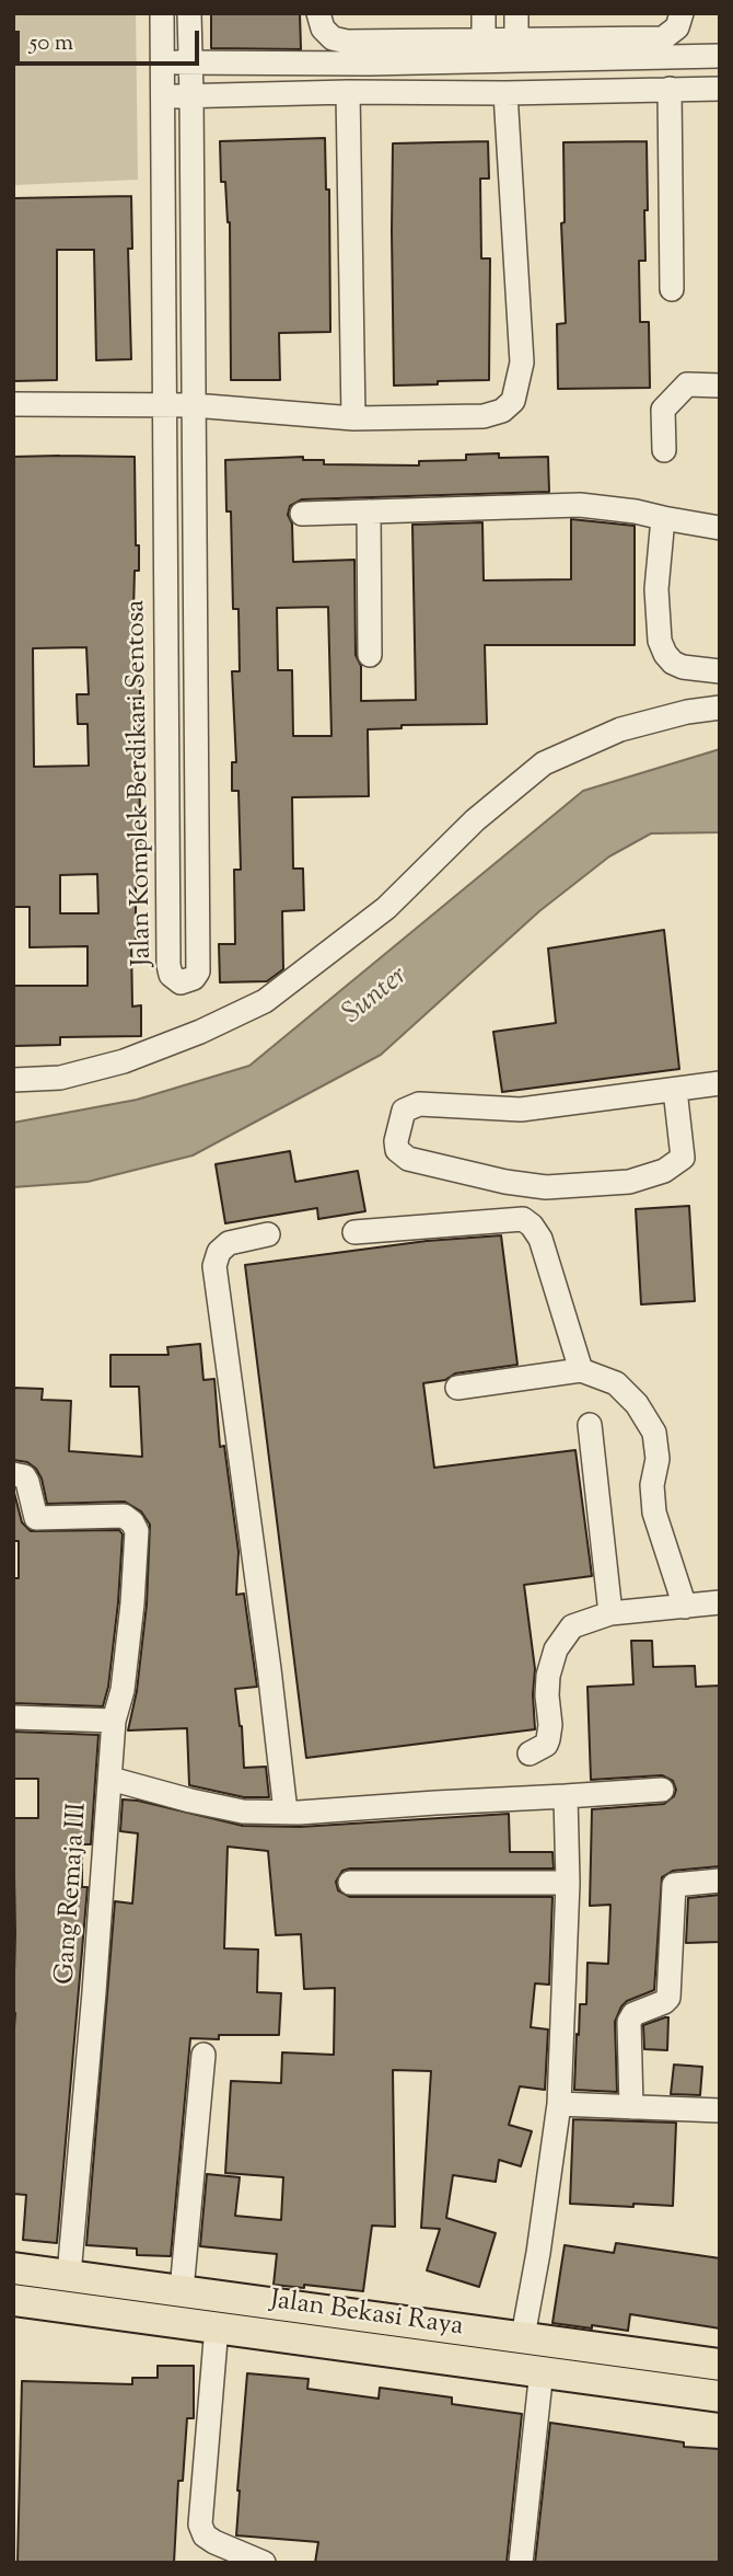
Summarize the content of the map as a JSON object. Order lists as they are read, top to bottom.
{
  "streets": {
    "main road": ["Jalan Bekasi Raya"],
    "street": ["Jalan Komplek Berdikari Sentosa", "Gang Remaja III"]
  },
  "crossings": [
    ["Gang Remaja III", "Jalan Bekasi Raya"]
  ],
  "water": ["Sunter"],
  "scale_bar": "50 m"
}
